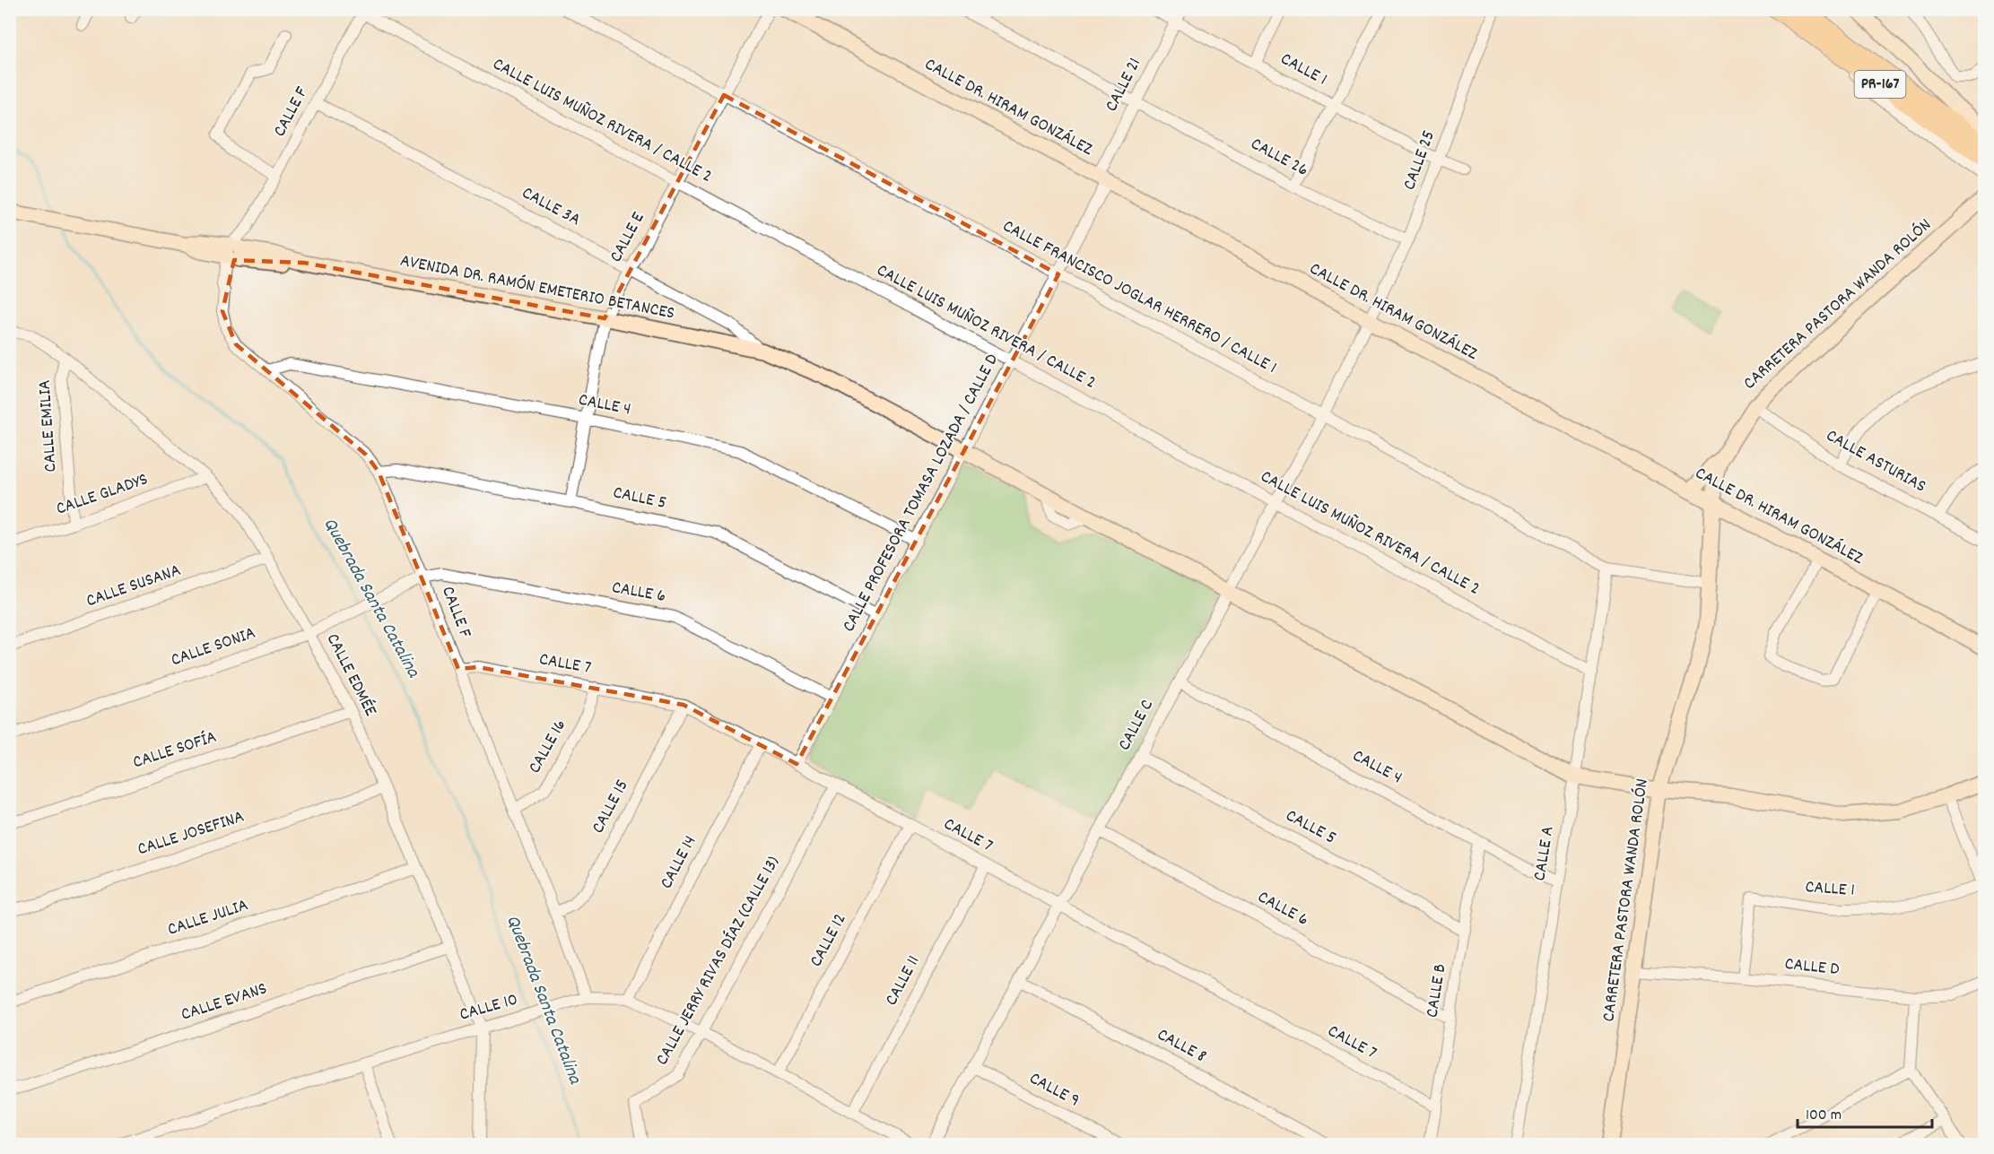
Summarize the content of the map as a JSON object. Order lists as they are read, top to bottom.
{
  "streets": {
    "main road": ["PR-167"],
    "street": [
      "CALLE 1",
      "CALLE 21",
      "CALLE DR. HIRAM GONZÁLEZ",
      "CALLE F",
      "CALLE LUIS MUÑOZ RIVERA / CALLE 2",
      "CALLE 26",
      "CALLE 25",
      "CALLE 3A",
      "CALLE E",
      "AVENIDA DR. RAMÓN EMETERIO BETANCES",
      "CALLE FRANCISCO JOGLAR HERRERO / CALLE 1",
      "CARRETERA PASTORA WANDA ROLÓN",
      "CALLE 4",
      "CALLE EMILIA",
      "CALLE ASTURIAS",
      "CALLE PROFESORA TOMASA LOZADA / CALLE D",
      "CALLE GLADYS",
      "CALLE 5",
      "CALLE SUSANA",
      "CALLE 6",
      "CALLE SONIA",
      "CALLE 7",
      "CALLE EDMÉE",
      "CALLE C",
      "CALLE 16",
      "CALLE SOFÍA",
      "CALLE 15",
      "CALLE JOSEFINA",
      "CALLE A",
      "CALLE 14",
      "CALLE JULIA",
      "CALLE 12",
      "CALLE JERRY RIVAS DÍAZ (CALLE 13)",
      "CALLE D",
      "CALLE 11",
      "CALLE B",
      "CALLE EVANS",
      "CALLE 10",
      "CALLE 8",
      "CALLE 9"
    ]
  },
  "crossings": [
    ["CALLE 1", "CALLE 21"],
    ["CALLE 1", "CALLE 25"],
    ["CALLE 1", "CALLE D"],
    ["CALLE 21", "CALLE DR. HIRAM GONZÁLEZ"],
    ["CALLE 21", "CALLE 26"],
    ["CALLE 21", "CALLE PROFESORA TOMASA LOZADA / CALLE D"],
    ["CALLE DR. HIRAM GONZÁLEZ", "CALLE 25"],
    ["CALLE DR. HIRAM GONZÁLEZ", "CARRETERA PASTORA WANDA ROLÓN"],
    ["CALLE DR. HIRAM GONZÁLEZ", "CALLE PROFESORA TOMASA LOZADA / CALLE D"],
    ["CALLE DR. HIRAM GONZÁLEZ", "CALLE C"],
    ["CALLE F", "CALLE LUIS MUÑOZ RIVERA / CALLE 2"],
    ["CALLE F", "CALLE 3A"],
    ["CALLE F", "AVENIDA DR. RAMÓN EMETERIO BETANCES"],
    ["CALLE F", "CALLE 4"],
    ["CALLE F", "CALLE 5"],
    ["CALLE F", "CALLE 6"],
    ["CALLE F", "CALLE SONIA"],
    ["CALLE F", "CALLE 7"],
    ["CALLE F", "CALLE 16"],
    ["CALLE F", "CALLE 15"],
    ["CALLE F", "CALLE 10"],
    ["CALLE LUIS MUÑOZ RIVERA / CALLE 2", "CALLE E"],
    ["CALLE LUIS MUÑOZ RIVERA / CALLE 2", "CALLE PROFESORA TOMASA LOZADA / CALLE D"],
    ["CALLE LUIS MUÑOZ RIVERA / CALLE 2", "CALLE C"],
    ["CALLE LUIS MUÑOZ RIVERA / CALLE 2", "CALLE A"],
    ["CALLE 26", "CALLE 25"],
    ["CALLE 25", "CALLE C"],
    ["CALLE 3A", "CALLE E"],
    ["CALLE 3A", "AVENIDA DR. RAMÓN EMETERIO BETANCES"],
    ["CALLE E", "AVENIDA DR. RAMÓN EMETERIO BETANCES"],
    ["CALLE E", "CALLE FRANCISCO JOGLAR HERRERO / CALLE 1"],
    ["CALLE E", "CALLE 4"],
    ["CALLE E", "CALLE 5"],
    ["AVENIDA DR. RAMÓN EMETERIO BETANCES", "CARRETERA PASTORA WANDA ROLÓN"],
    ["AVENIDA DR. RAMÓN EMETERIO BETANCES", "CALLE PROFESORA TOMASA LOZADA / CALLE D"],
    ["AVENIDA DR. RAMÓN EMETERIO BETANCES", "CALLE C"],
    ["AVENIDA DR. RAMÓN EMETERIO BETANCES", "CALLE A"],
    ["CALLE FRANCISCO JOGLAR HERRERO / CALLE 1", "CARRETERA PASTORA WANDA ROLÓN"],
    ["CALLE FRANCISCO JOGLAR HERRERO / CALLE 1", "CALLE PROFESORA TOMASA LOZADA / CALLE D"],
    ["CALLE FRANCISCO JOGLAR HERRERO / CALLE 1", "CALLE C"],
    ["CALLE FRANCISCO JOGLAR HERRERO / CALLE 1", "CALLE A"],
    ["CARRETERA PASTORA WANDA ROLÓN", "CALLE ASTURIAS"],
    ["CARRETERA PASTORA WANDA ROLÓN", "CALLE D"],
    ["CALLE 4", "CALLE PROFESORA TOMASA LOZADA / CALLE D"],
    ["CALLE 4", "CALLE C"],
    ["CALLE 4", "CALLE A"],
    ["CALLE 4", "CALLE B"],
    ["CALLE EMILIA", "CALLE GLADYS"],
    ["CALLE EMILIA", "CALLE EDMÉE"],
    ["CALLE PROFESORA TOMASA LOZADA / CALLE D", "CALLE 5"],
    ["CALLE PROFESORA TOMASA LOZADA / CALLE D", "CALLE 6"],
    ["CALLE PROFESORA TOMASA LOZADA / CALLE D", "CALLE 7"],
    ["CALLE GLADYS", "CALLE EDMÉE"],
    ["CALLE 5", "CALLE C"],
    ["CALLE 5", "CALLE B"],
    ["CALLE SUSANA", "CALLE EDMÉE"],
    ["CALLE 6", "CALLE SONIA"],
    ["CALLE 6", "CALLE C"],
    ["CALLE 6", "CALLE B"],
    ["CALLE SONIA", "CALLE EDMÉE"],
    ["CALLE 7", "CALLE C"],
    ["CALLE 7", "CALLE 16"],
    ["CALLE 7", "CALLE 15"],
    ["CALLE 7", "CALLE 14"],
    ["CALLE 7", "CALLE 12"],
    ["CALLE 7", "CALLE JERRY RIVAS DÍAZ (CALLE 13)"],
    ["CALLE 7", "CALLE 11"],
    ["CALLE 7", "CALLE B"],
    ["CALLE EDMÉE", "CALLE SOFÍA"],
    ["CALLE EDMÉE", "CALLE JOSEFINA"],
    ["CALLE EDMÉE", "CALLE JULIA"],
    ["CALLE EDMÉE", "CALLE EVANS"],
    ["CALLE EDMÉE", "CALLE 10"],
    ["CALLE C", "CALLE 8"],
    ["CALLE C", "CALLE 9"],
    ["CALLE 14", "CALLE 10"],
    ["CALLE 12", "CALLE 10"],
    ["CALLE JERRY RIVAS DÍAZ (CALLE 13)", "CALLE 10"],
    ["CALLE 11", "CALLE 10"]
  ],
  "water": ["Quebrada Santa Catalina"],
  "scale_bar": "100 m"
}
